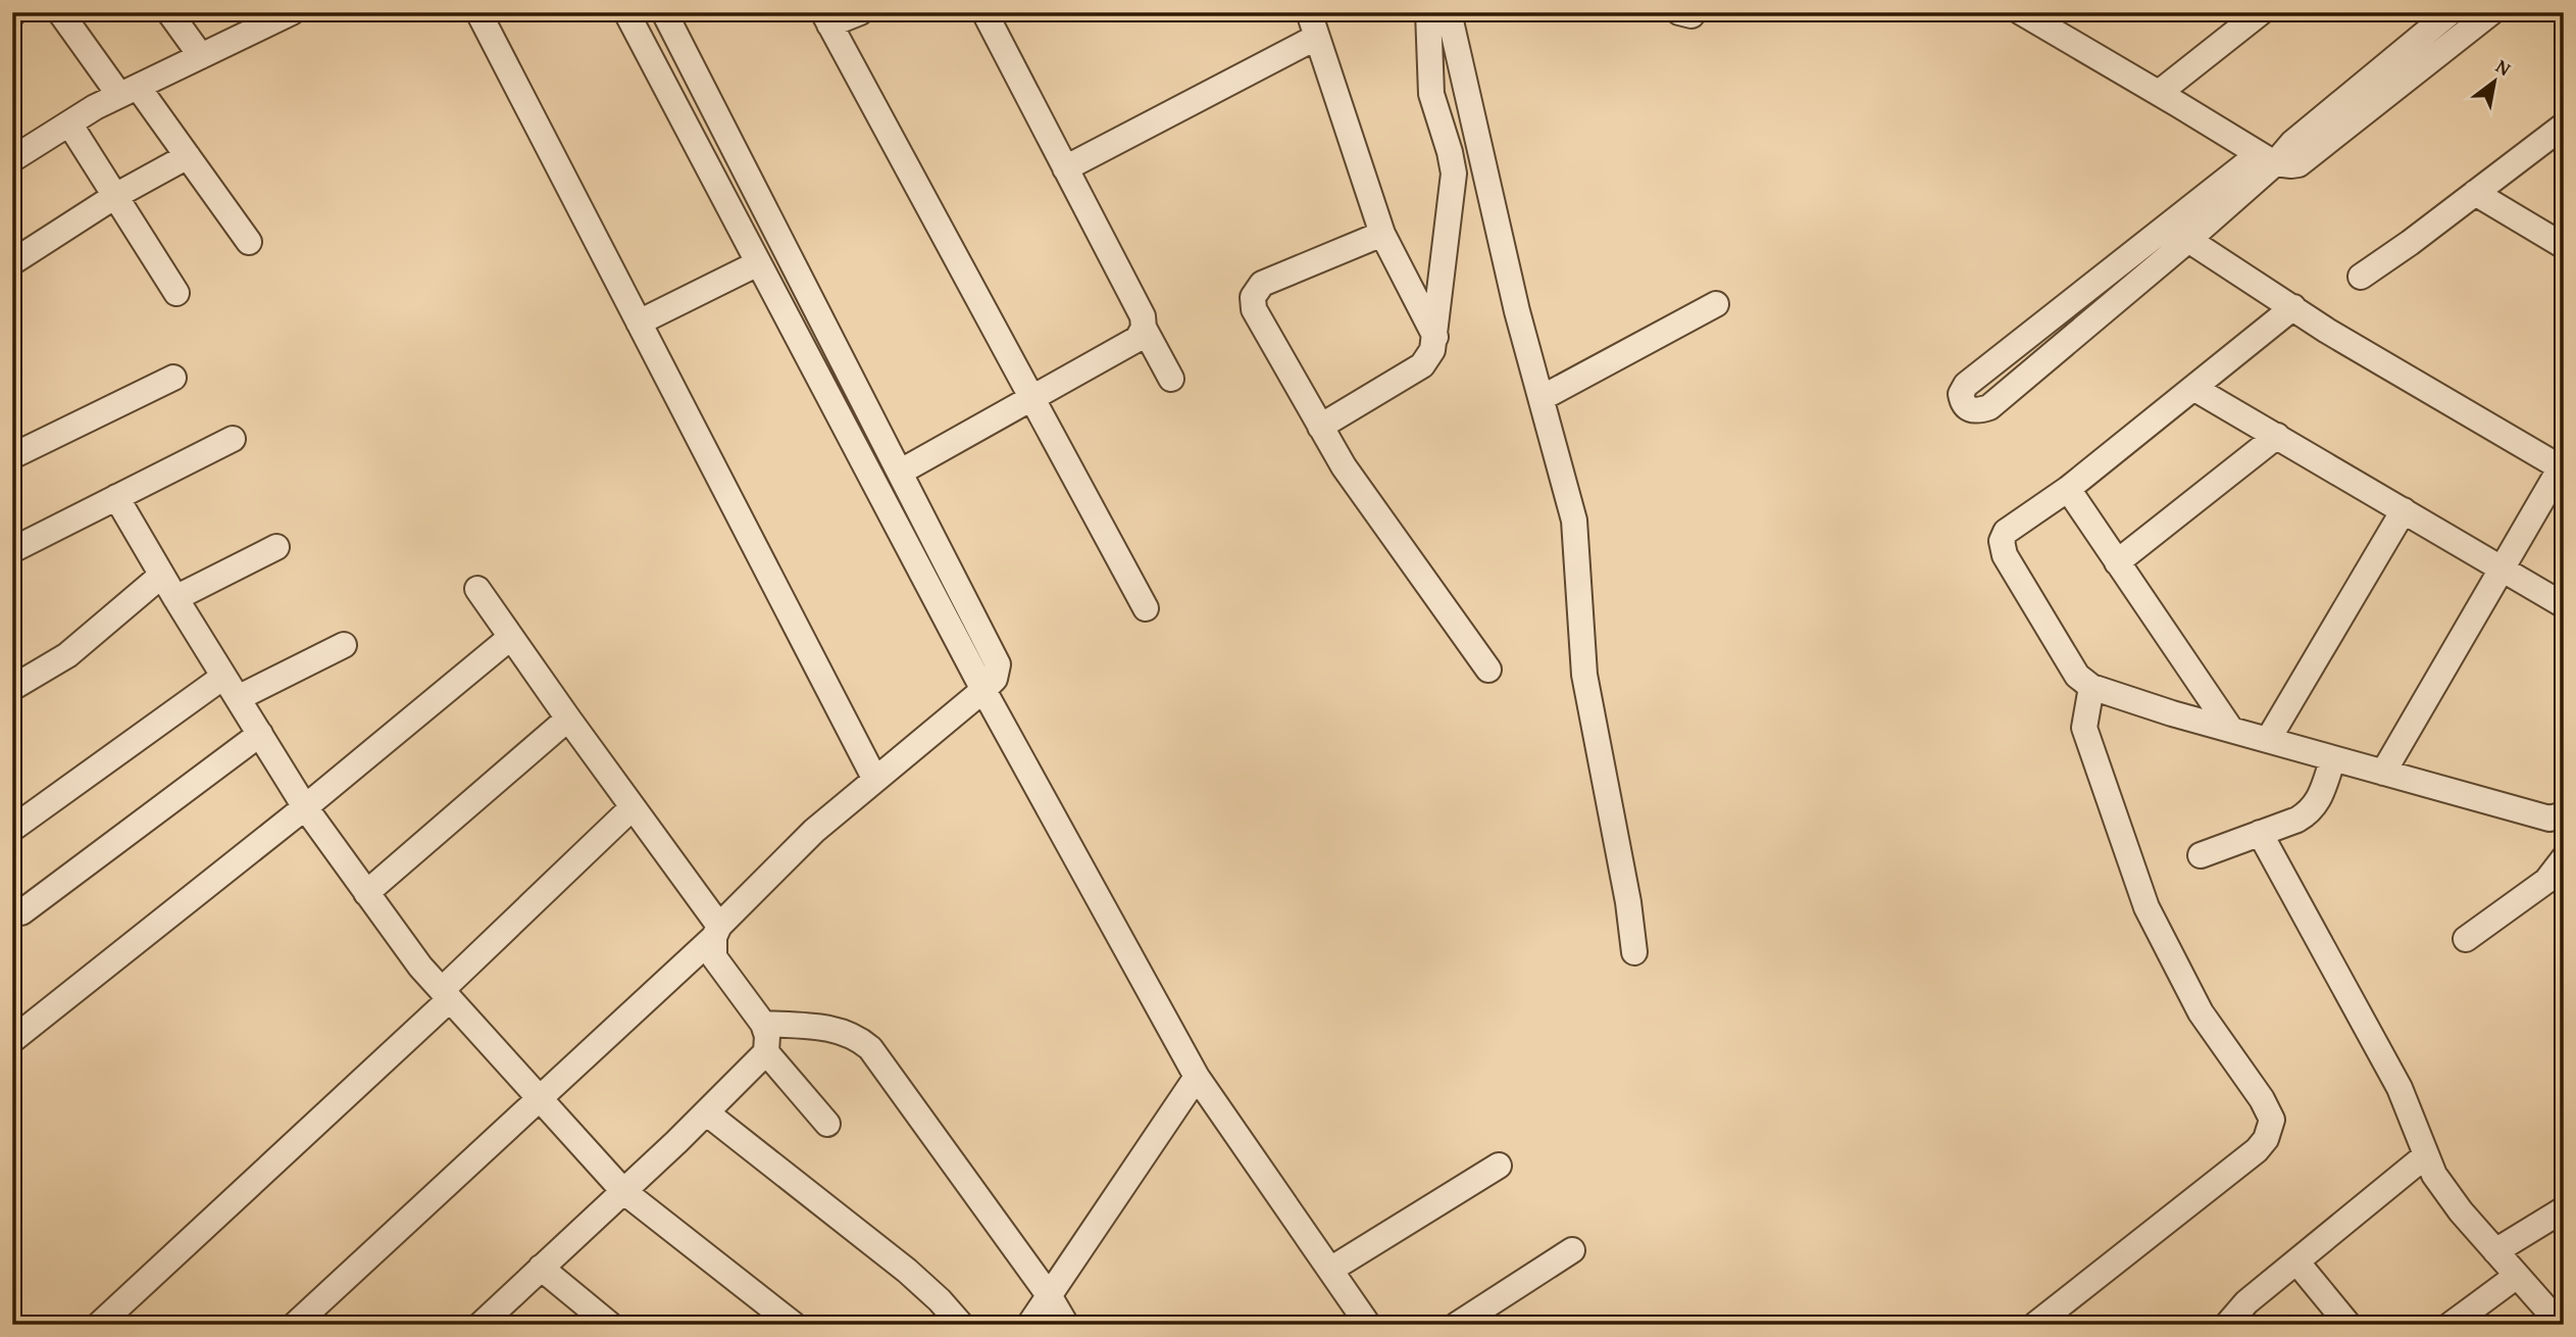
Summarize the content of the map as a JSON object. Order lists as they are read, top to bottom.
{
  "north": "top right"
}
